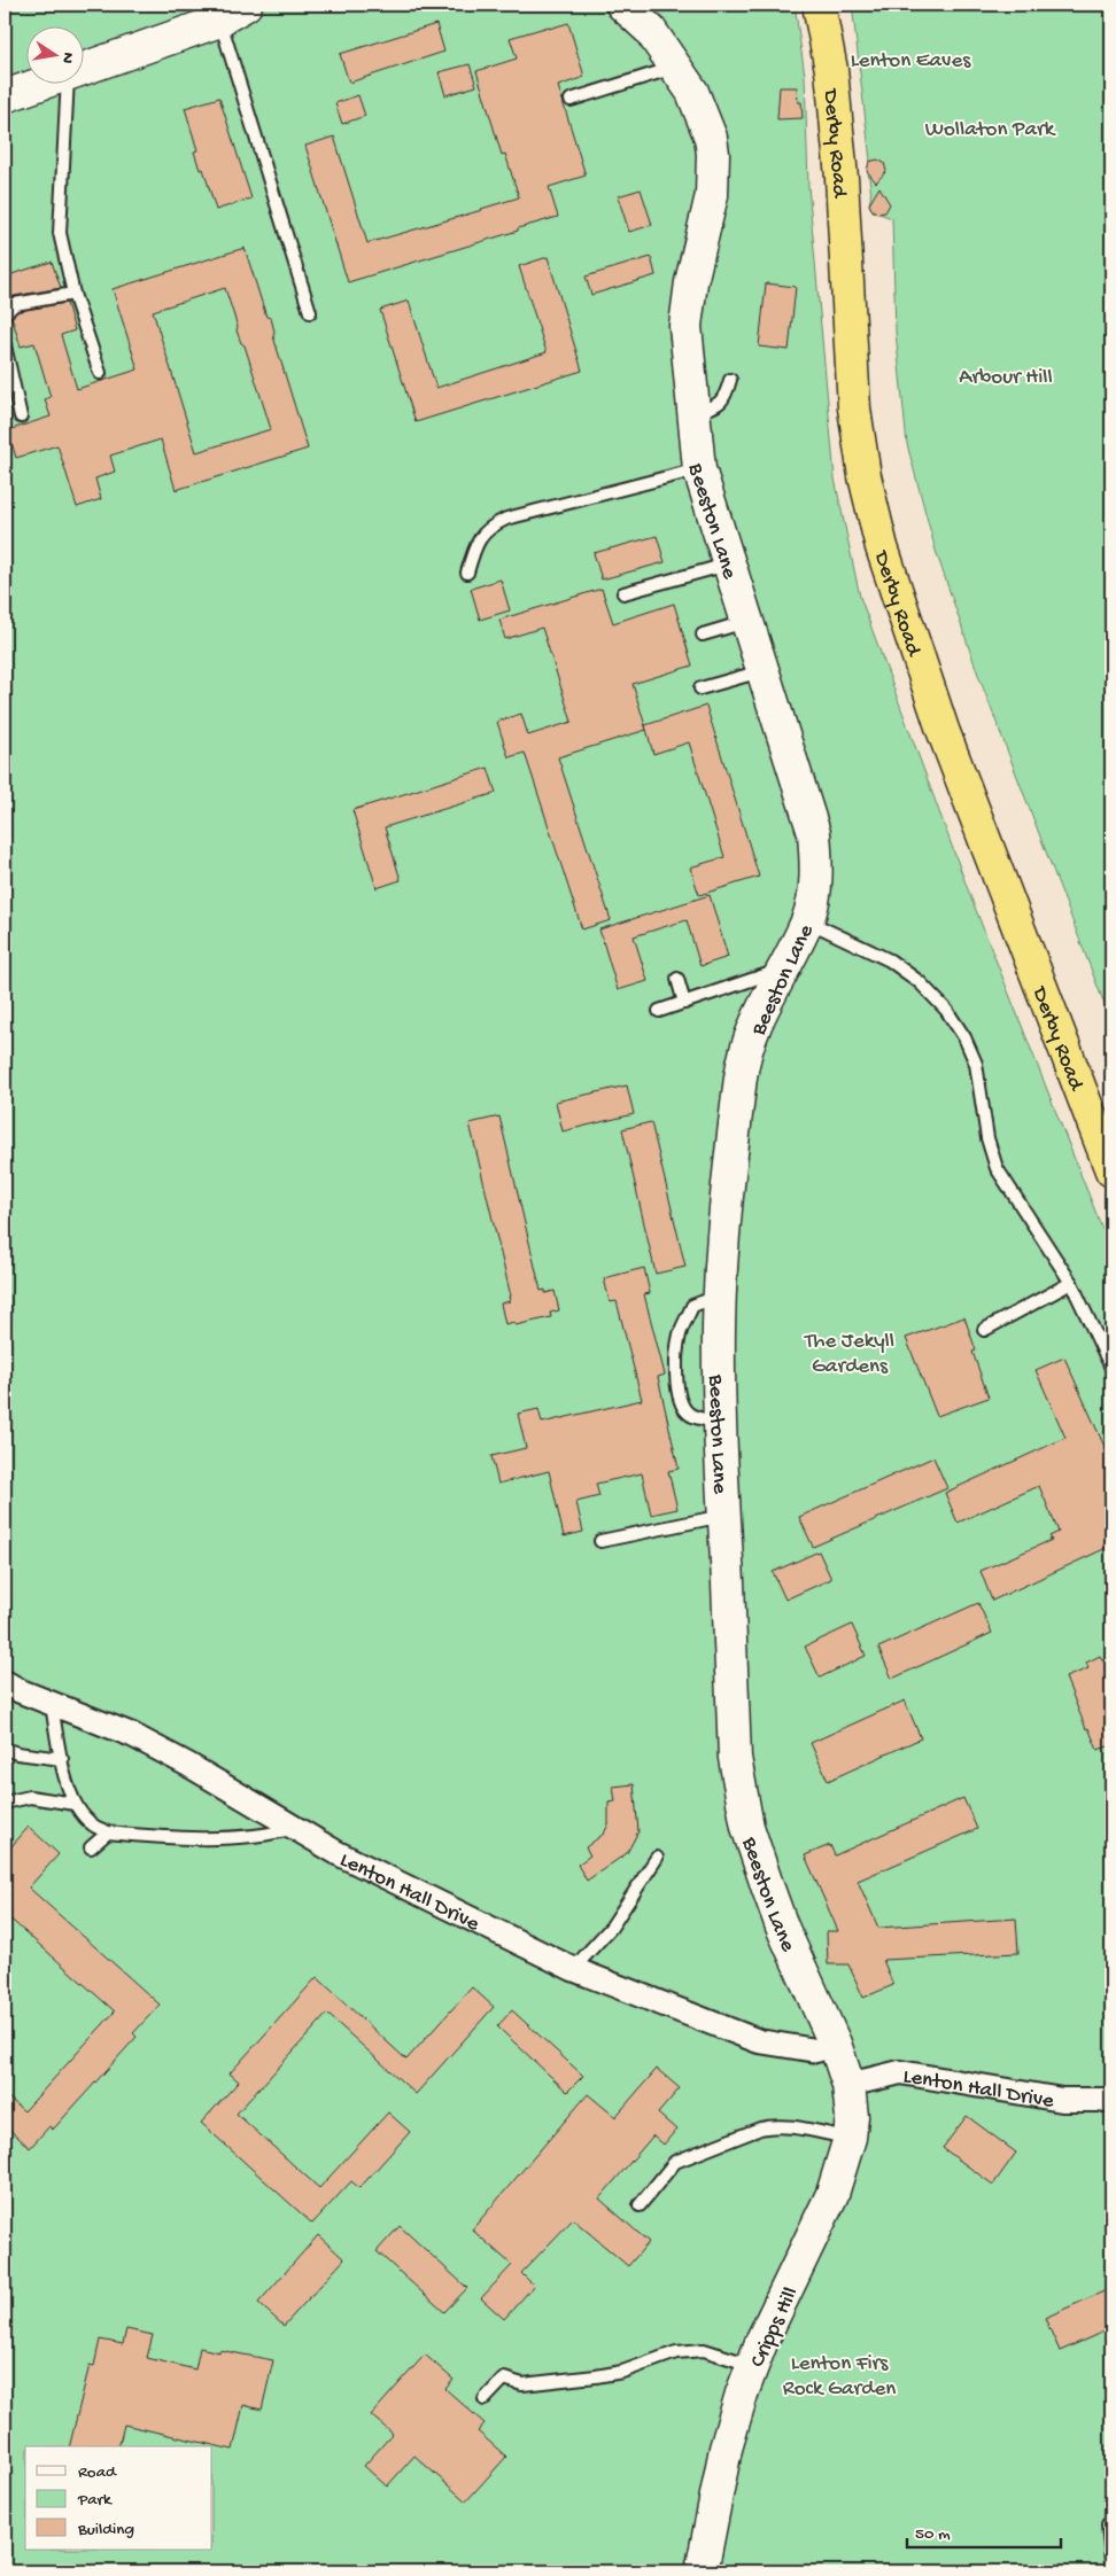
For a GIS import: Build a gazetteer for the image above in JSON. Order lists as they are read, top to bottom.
{
  "streets": {
    "highway": ["Derby Road"],
    "street": ["Beeston Lane", "Lenton Hall Drive", "Cripps Hill"]
  },
  "crossings": [
    ["Beeston Lane", "Lenton Hall Drive"],
    ["Beeston Lane", "Cripps Hill"],
    ["Lenton Hall Drive", "Cripps Hill"]
  ],
  "parks": [
    "Lenton Eaves",
    "Wollaton Park",
    "Arbour Hill",
    "The Jekyll Gardens",
    "Lenton Firs Rock Garden"
  ],
  "legend": ["Road", "Park", "Building"],
  "scale_bar": "50 m",
  "north": "right"
}
